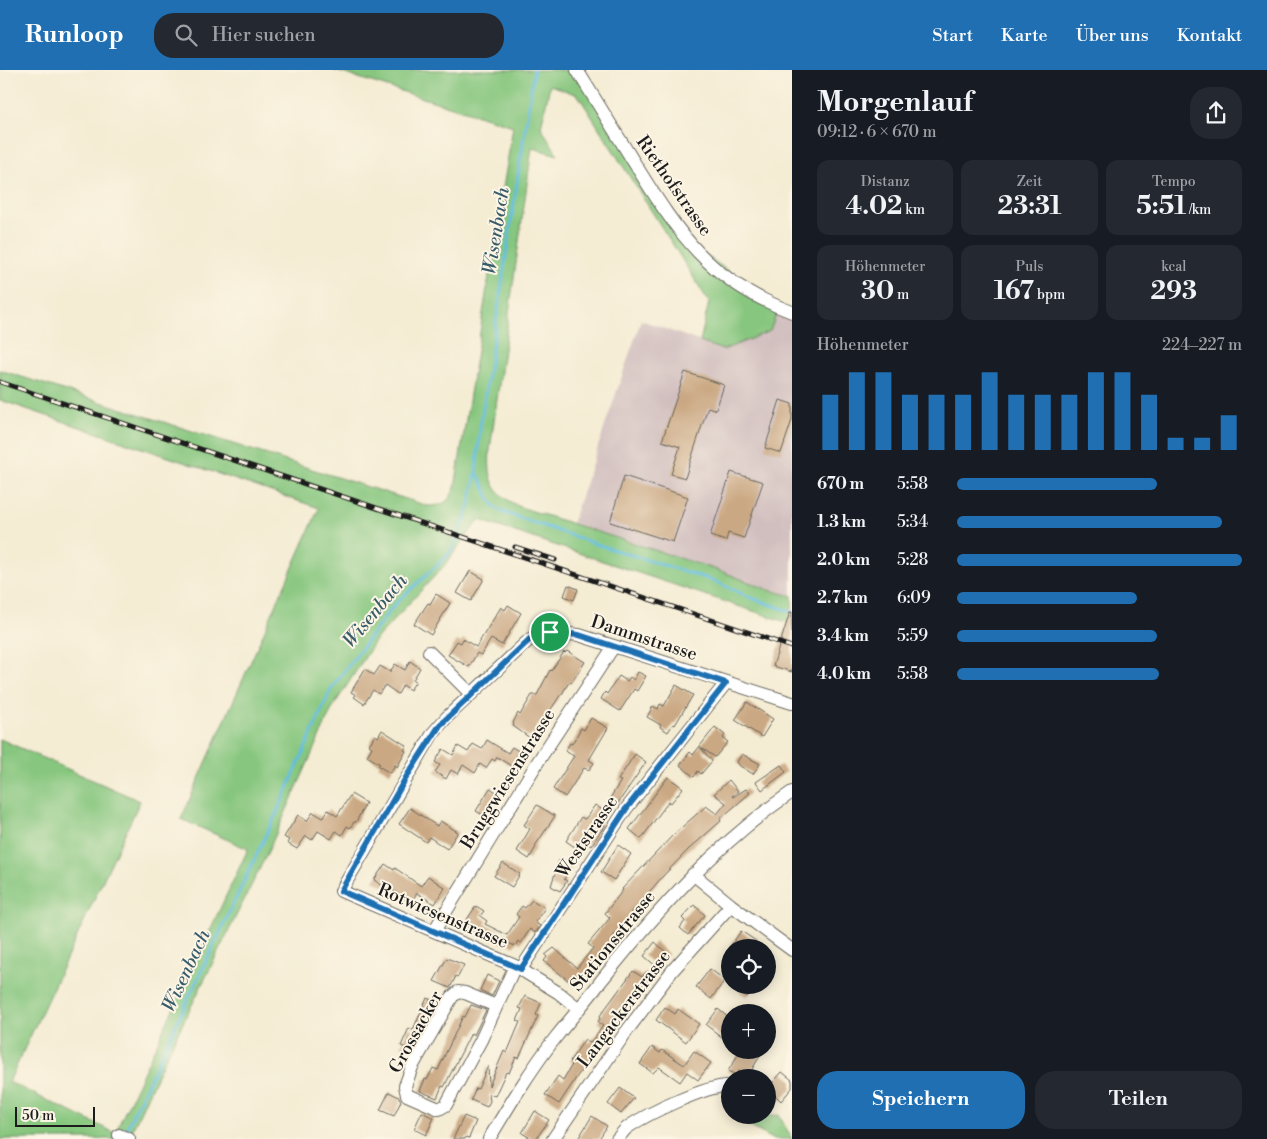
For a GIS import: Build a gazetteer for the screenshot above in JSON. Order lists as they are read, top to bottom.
{
  "streets": {
    "street": [
      "Riethofstrasse",
      "Dammstrasse",
      "Bruggwiesenstrasse",
      "Weststrasse",
      "Rotwiesenstrasse",
      "Stationsstrasse",
      "Langackerstrasse",
      "Grossacker"
    ]
  },
  "crossings": [
    ["Dammstrasse", "Bruggwiesenstrasse"],
    ["Dammstrasse", "Weststrasse"],
    ["Dammstrasse", "Rotwiesenstrasse"],
    ["Bruggwiesenstrasse", "Rotwiesenstrasse"],
    ["Weststrasse", "Rotwiesenstrasse"],
    ["Weststrasse", "Grossacker"],
    ["Rotwiesenstrasse", "Stationsstrasse"],
    ["Rotwiesenstrasse", "Grossacker"]
  ],
  "water": ["Wisenbach"],
  "scale_bar": "50 m",
  "page": {
    "header": "Runloop",
    "search": "Hier suchen",
    "nav": [
      "Start",
      "Karte",
      "Über uns",
      "Kontakt"
    ],
    "heading": ["Morgenlauf", "09:12 · 6 × 670 m"],
    "stats": [
      ["Distanz", "4.02 km"],
      ["Zeit", "23:31"],
      ["Tempo", "5:51 /km"],
      ["Höhenmeter", "30 m"],
      ["Puls", "167 bpm"],
      ["kcal", "293"]
    ],
    "chart": ["Höhenmeter", "224–227 m"],
    "list": [
      {
        "name": "670 m",
        "note": "5:58"
      },
      {
        "name": "1.3 km",
        "note": "5:34"
      },
      {
        "name": "2.0 km",
        "note": "5:28"
      },
      {
        "name": "2.7 km",
        "note": "6:09"
      },
      {
        "name": "3.4 km",
        "note": "5:59"
      },
      {
        "name": "4.0 km",
        "note": "5:58"
      }
    ],
    "map_buttons": ["+", "−"],
    "buttons": ["Speichern", "Teilen"],
    "scale": "50 m"
  }
}
